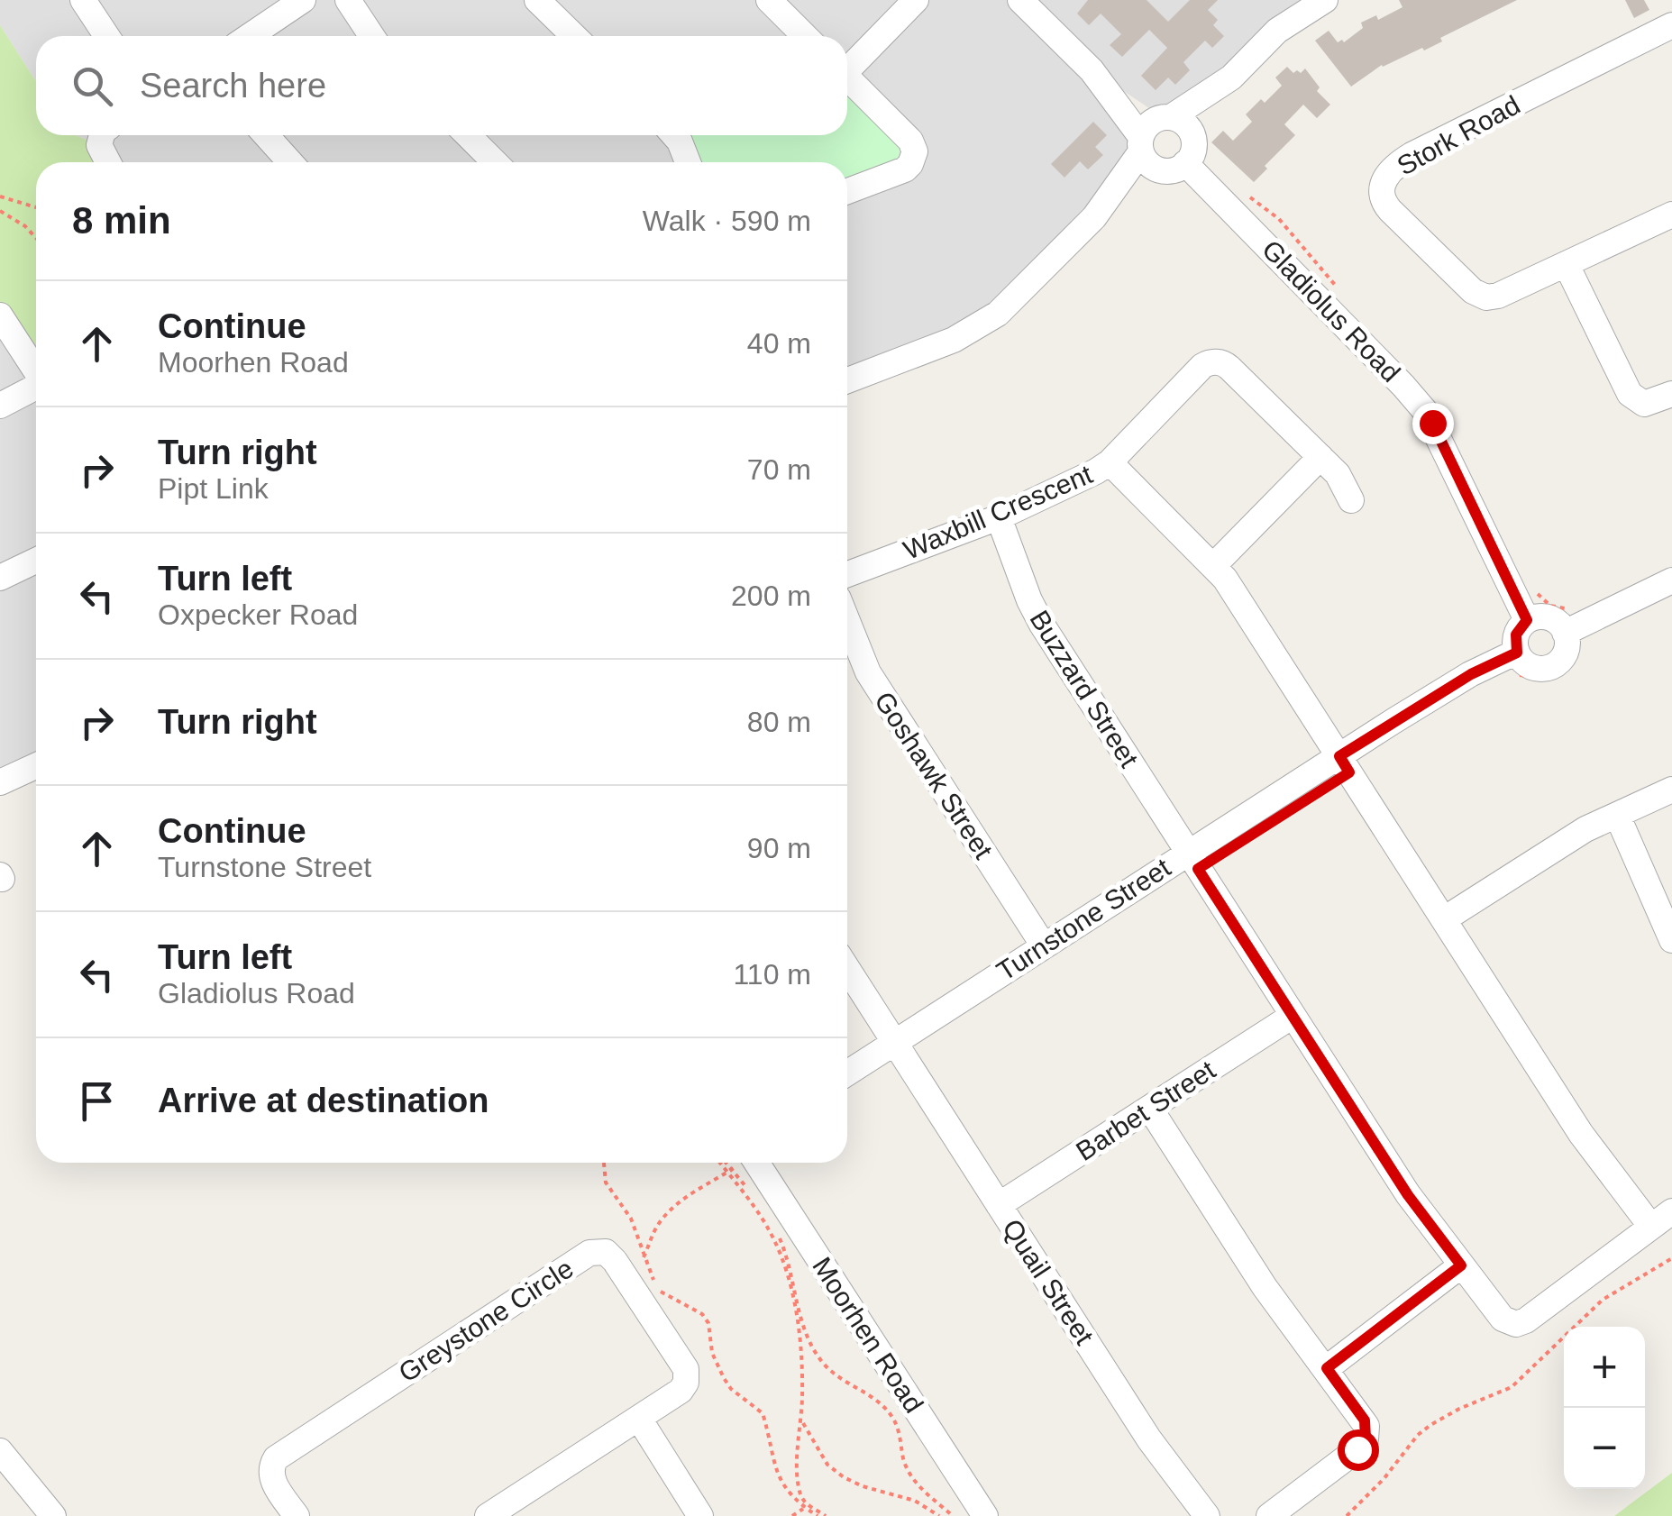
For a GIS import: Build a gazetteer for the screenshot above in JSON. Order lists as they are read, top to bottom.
{
  "streets": {
    "street": [
      "Stork Road",
      "Gladiolus Road",
      "Waxbill Crescent",
      "Buzzard Street",
      "Goshawk Street",
      "Turnstone Street",
      "Barbet Street",
      "Quail Street",
      "Greystone Circle",
      "Moorhen Road"
    ]
  },
  "crossings": [
    ["Waxbill Crescent", "Buzzard Street"],
    ["Waxbill Crescent", "Turnstone Street"],
    ["Buzzard Street", "Turnstone Street"],
    ["Buzzard Street", "Barbet Street"],
    ["Goshawk Street", "Turnstone Street"],
    ["Turnstone Street", "Quail Street"],
    ["Barbet Street", "Quail Street"]
  ],
  "page": {
    "search": "Search here",
    "heading": ["8 min", "Walk · 590 m"],
    "list": [
      ["Continue", "Moorhen Road", "40 m"],
      ["Turn right", "Pipt Link", "70 m"],
      ["Turn left", "Oxpecker Road", "200 m"],
      ["Turn right", "80 m"],
      ["Continue", "Turnstone Street", "90 m"],
      ["Turn left", "Gladiolus Road", "110 m"],
      "Arrive at destination"
    ],
    "map_buttons": ["+", "−"]
  }
}
